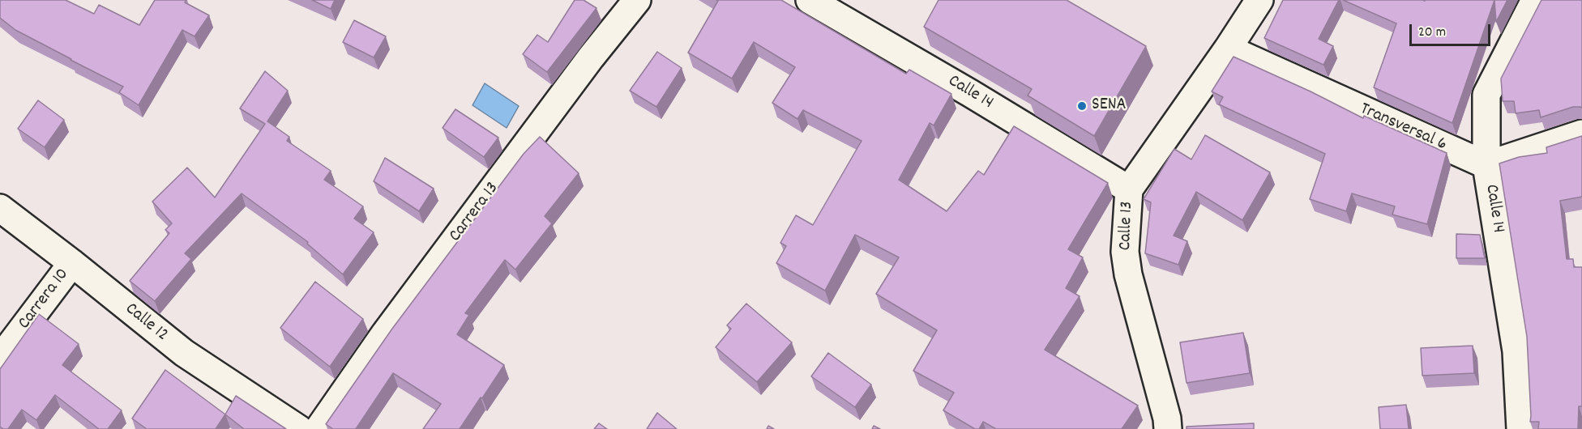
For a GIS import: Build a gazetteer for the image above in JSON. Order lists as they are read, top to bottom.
{
  "streets": {
    "street": [
      "Calle 14",
      "Transversal 6",
      "Carrera 13",
      "Calle 13",
      "Carrera 10",
      "Calle 12"
    ]
  },
  "crossings": [
    ["Calle 14", "Transversal 6"],
    ["Calle 14", "Calle 13"],
    ["Transversal 6", "Calle 13"],
    ["Carrera 10", "Calle 12"]
  ],
  "places": ["SENA"],
  "scale_bar": "20 m"
}
